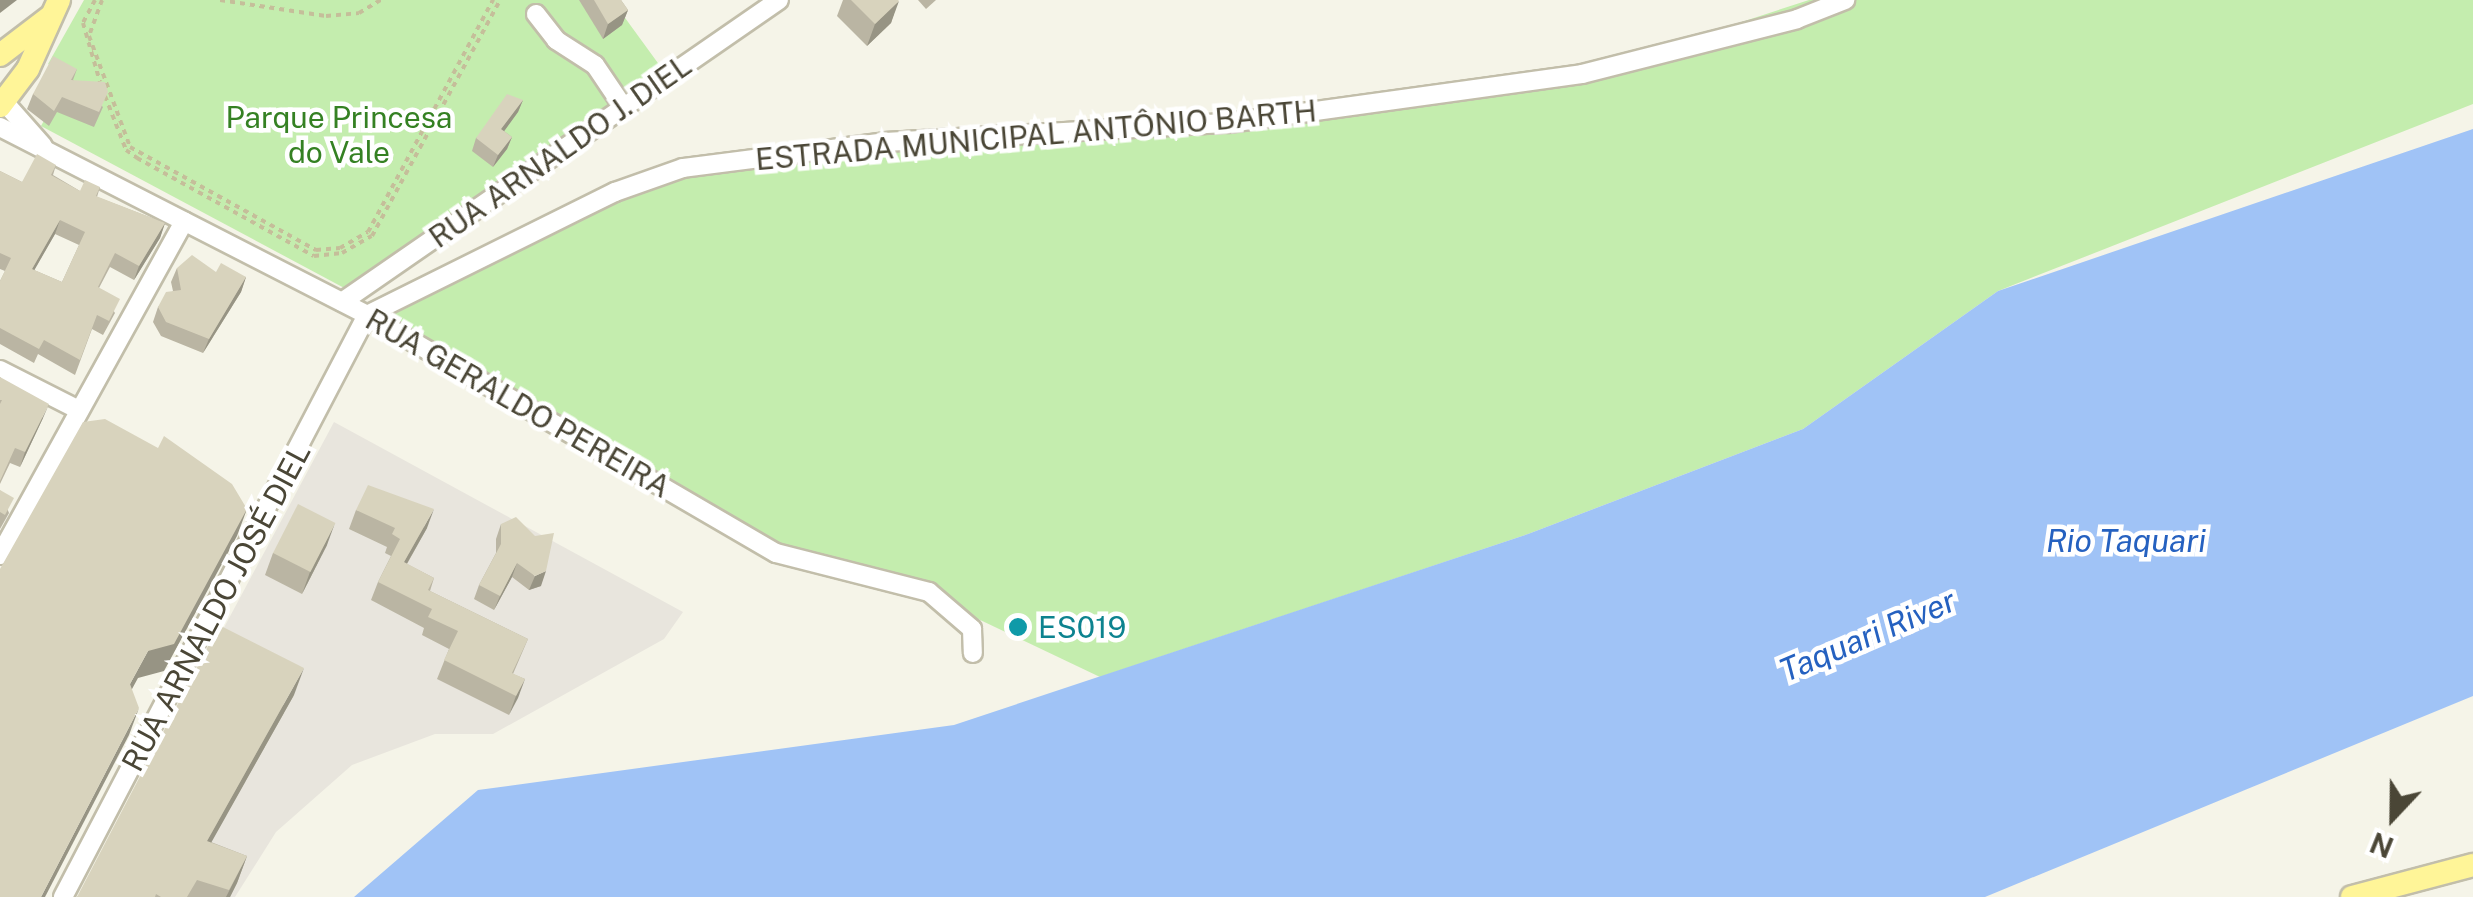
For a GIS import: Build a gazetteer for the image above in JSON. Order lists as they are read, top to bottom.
{
  "streets": {
    "street": [
      "ESTRADA MUNICIPAL ANTÔNIO BARTH",
      "RUA ARNALDO J. DIEL",
      "RUA GERALDO PEREIRA",
      "RUA ARNALDO JOSÉ DIEL"
    ]
  },
  "crossings": [
    ["ESTRADA MUNICIPAL ANTÔNIO BARTH", "RUA GERALDO PEREIRA"],
    ["ESTRADA MUNICIPAL ANTÔNIO BARTH", "RUA ARNALDO JOSÉ DIEL"],
    ["RUA ARNALDO J. DIEL", "RUA GERALDO PEREIRA"],
    ["RUA GERALDO PEREIRA", "RUA ARNALDO JOSÉ DIEL"]
  ],
  "water": ["Rio Taquari", "Taquari River"],
  "parks": ["Parque Princesa do Vale"],
  "places": ["ES019"],
  "north": "bottom"
}
